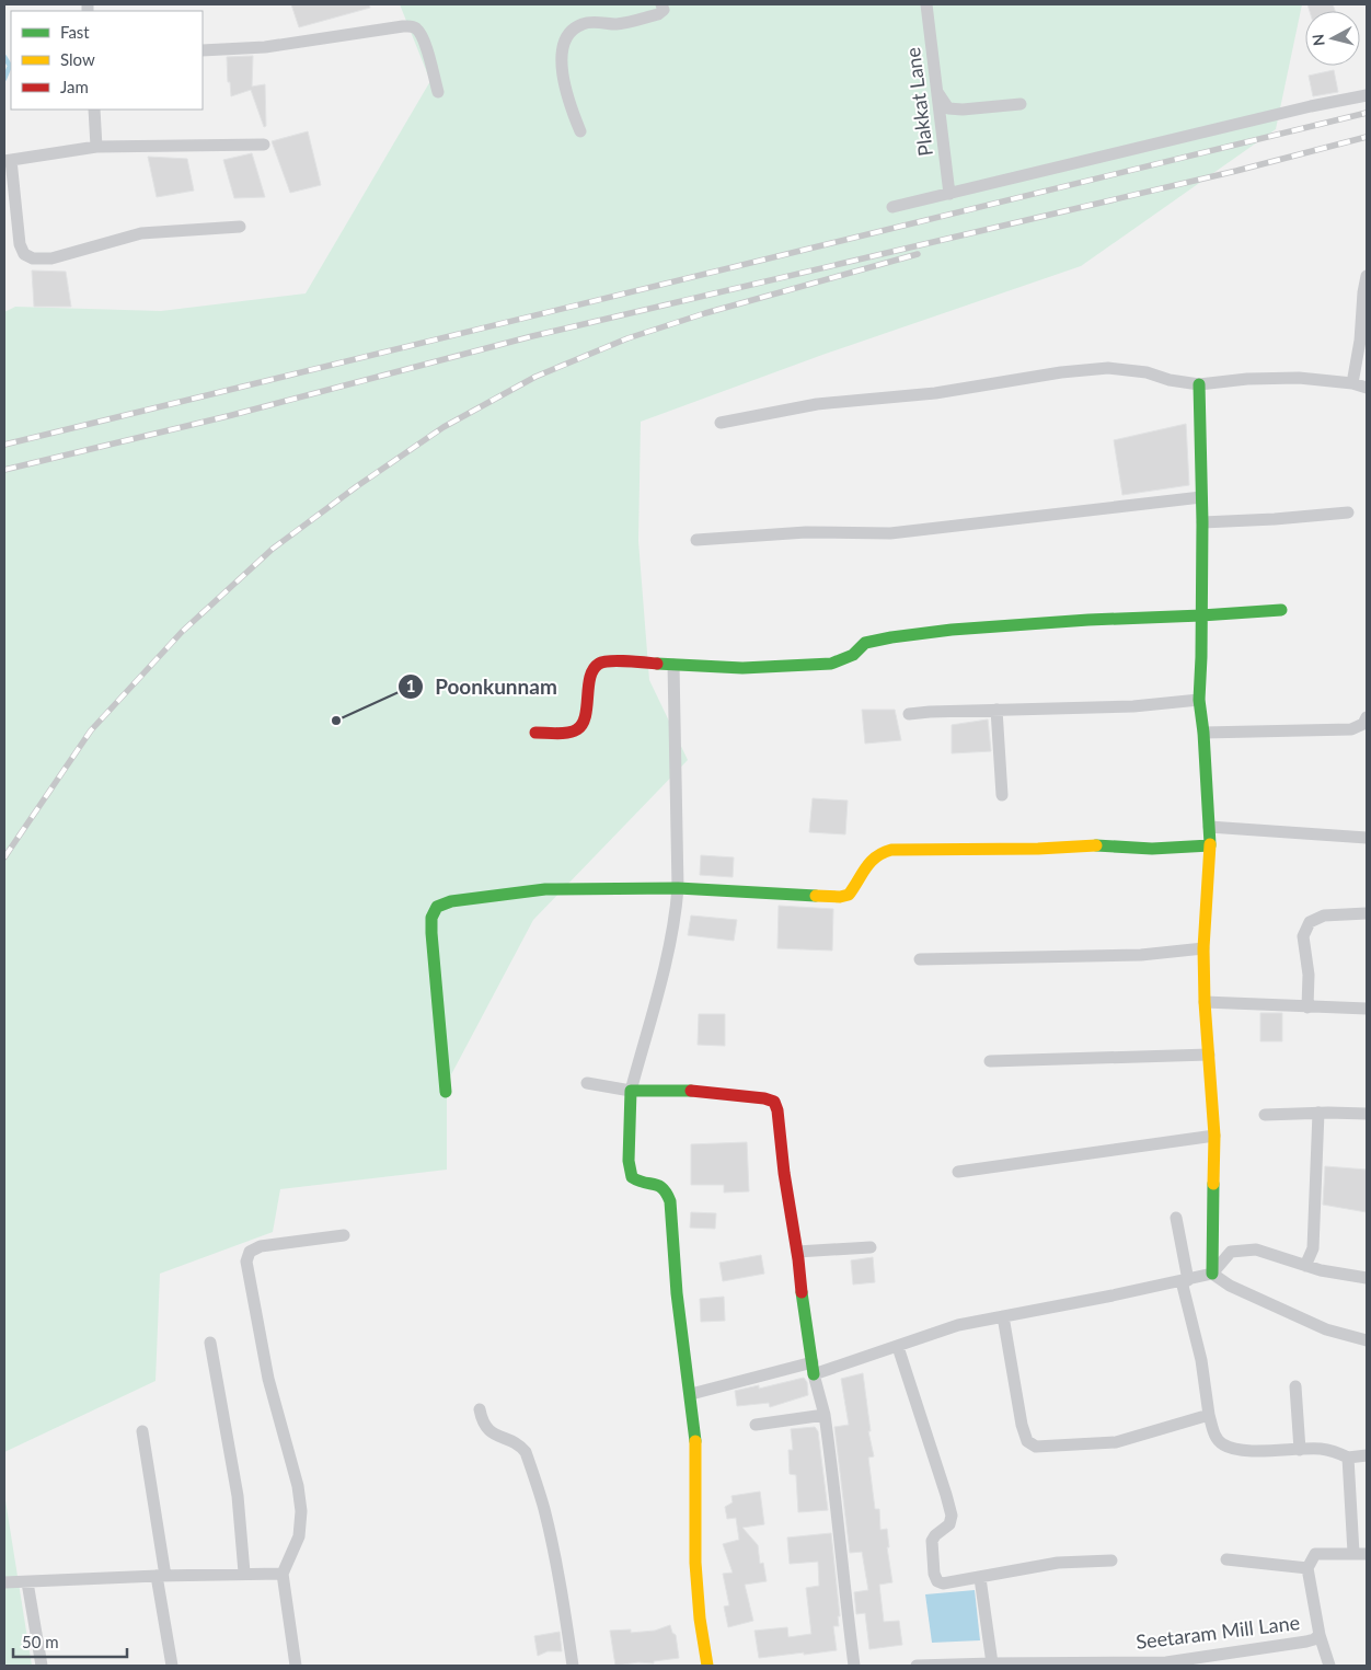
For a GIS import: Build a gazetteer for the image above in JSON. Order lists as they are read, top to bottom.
{
  "streets": {
    "street": ["Plakkat Lane", "Seetaram Mill Lane"]
  },
  "places": ["Poonkunnam"],
  "legend": ["Fast", "Slow", "Jam"],
  "scale_bar": "50 m",
  "north": "left"
}
